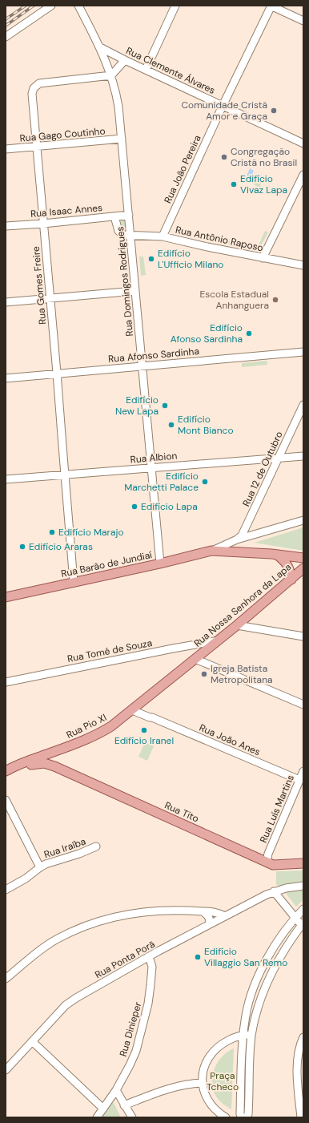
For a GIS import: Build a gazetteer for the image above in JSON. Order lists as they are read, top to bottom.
{
  "streets": {
    "main road": [
      "Rua Barão de Jundiaí",
      "Rua Nossa Senhora da Lapa",
      "Rua Pio XI",
      "Rua Tito"
    ],
    "street": [
      "Rua Clemente Álvares",
      "Rua Gago Coutinho",
      "Rua João Pereira",
      "Rua Isaac Annes",
      "Rua Antônio Raposo",
      "Rua Domingos Rodrigues",
      "Rua Gomes Freire",
      "Rua Afonso Sardinha",
      "Rua Albion",
      "Rua 12 de Outubro",
      "Rua Tomé de Souza",
      "Rua João Anes",
      "Rua Luís Martins",
      "Rua Iraíba",
      "Rua Ponta Porã",
      "Rua Dinieper"
    ]
  },
  "crossings": [
    ["Rua Clemente Álvares", "Rua João Pereira"],
    ["Rua Clemente Álvares", "Rua Domingos Rodrigues"],
    ["Rua Gago Coutinho", "Rua Domingos Rodrigues"],
    ["Rua Gago Coutinho", "Rua Gomes Freire"],
    ["Rua João Pereira", "Rua Antônio Raposo"],
    ["Rua Isaac Annes", "Rua Antônio Raposo"],
    ["Rua Isaac Annes", "Rua Domingos Rodrigues"],
    ["Rua Isaac Annes", "Rua Gomes Freire"],
    ["Rua Antônio Raposo", "Rua Domingos Rodrigues"],
    ["Rua Domingos Rodrigues", "Rua Gomes Freire"],
    ["Rua Domingos Rodrigues", "Rua Afonso Sardinha"],
    ["Rua Domingos Rodrigues", "Rua Albion"],
    ["Rua Domingos Rodrigues", "Rua Barão de Jundiaí"],
    ["Rua Gomes Freire", "Rua Afonso Sardinha"],
    ["Rua Gomes Freire", "Rua Albion"],
    ["Rua Gomes Freire", "Rua Barão de Jundiaí"],
    ["Rua Albion", "Rua 12 de Outubro"],
    ["Rua Nossa Senhora da Lapa", "Rua Tomé de Souza"],
    ["Rua Nossa Senhora da Lapa", "Rua Pio XI"],
    ["Rua Pio XI", "Rua João Anes"],
    ["Rua João Anes", "Rua Luís Martins"],
    ["Rua Luís Martins", "Rua Tito"],
    ["Rua Ponta Porã", "Rua Dinieper"]
  ],
  "parks": ["Praça Tcheco"],
  "places": [
    "Comunidade Cristã Amor e Graça",
    "Congregação Cristã no Brasil",
    "Edifício Vivaz Lapa",
    "Edifício L'Ufficio Milano",
    "Escola Estadual Anhanguera",
    "Edifício Afonso Sardinha",
    "Edifício New Lapa",
    "Edifício Mont Bianco",
    "Edifício Marchetti Palace",
    "Edifício Lapa",
    "Edifício Marajo",
    "Edifício Araras",
    "Igreja Batista Metropolitana",
    "Edifício Iranel",
    "Edifício Villaggio San Remo"
  ]
}
